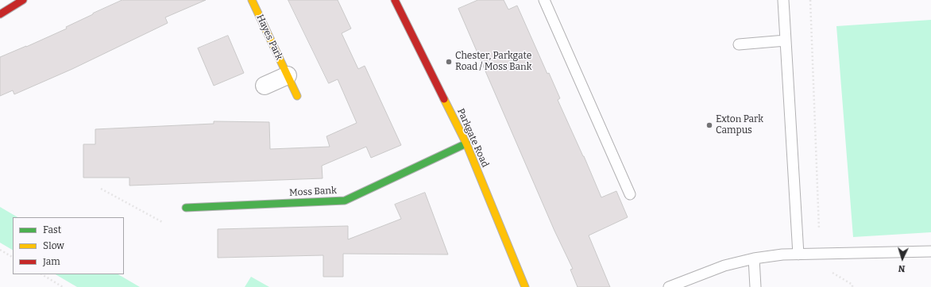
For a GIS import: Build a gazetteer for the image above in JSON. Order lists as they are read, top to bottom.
{
  "streets": {
    "street": ["Hayes Park", "Parkgate Road", "Moss Bank"]
  },
  "crossings": [
    ["Parkgate Road", "Moss Bank"]
  ],
  "places": ["Chester, Parkgate Road / Moss Bank", "Exton Park Campus"],
  "legend": ["Fast", "Slow", "Jam"],
  "north": "bottom"
}
